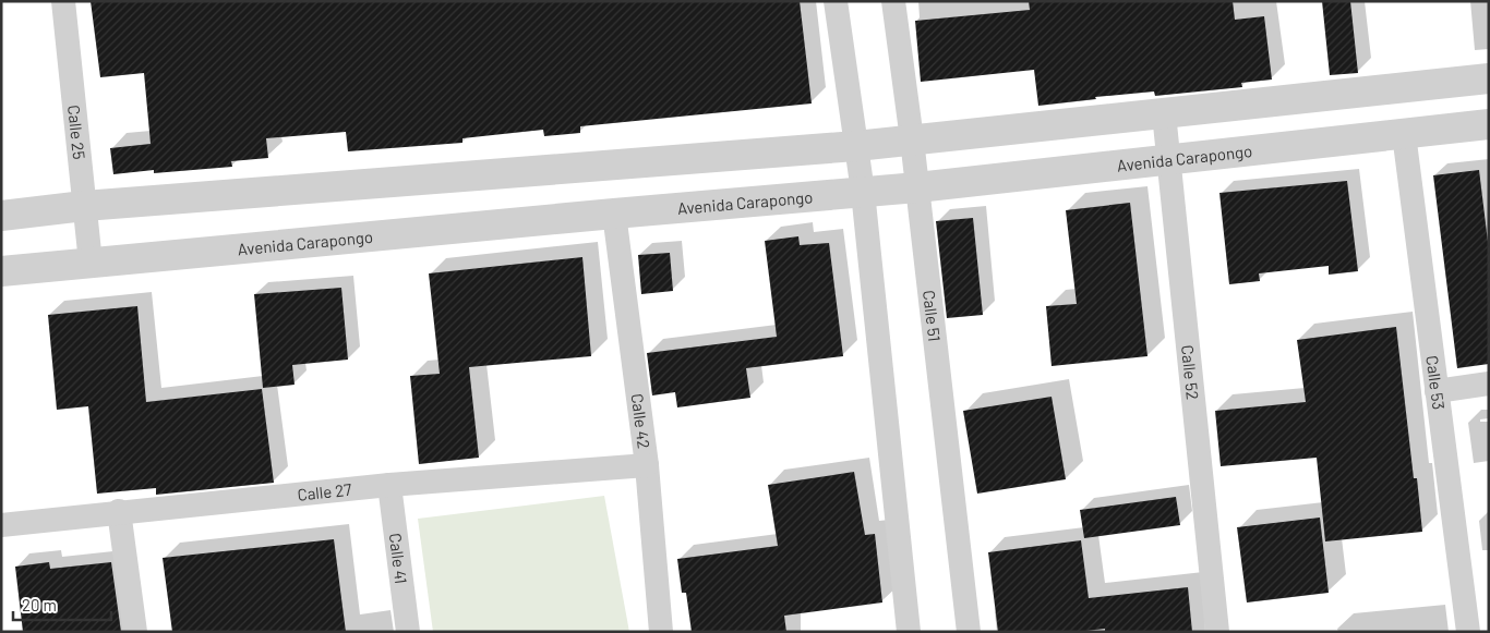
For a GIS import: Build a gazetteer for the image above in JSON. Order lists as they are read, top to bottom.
{
  "streets": {
    "street": [
      "Calle 25",
      "Avenida Carapongo",
      "Calle 51",
      "Calle 52",
      "Calle 53",
      "Calle 42",
      "Calle 27",
      "Calle 41"
    ]
  },
  "crossings": [
    ["Calle 25", "Avenida Carapongo"],
    ["Avenida Carapongo", "Calle 51"],
    ["Avenida Carapongo", "Calle 52"],
    ["Avenida Carapongo", "Calle 53"],
    ["Avenida Carapongo", "Calle 42"],
    ["Calle 42", "Calle 27"],
    ["Calle 27", "Calle 41"]
  ],
  "scale_bar": "20 m"
}
